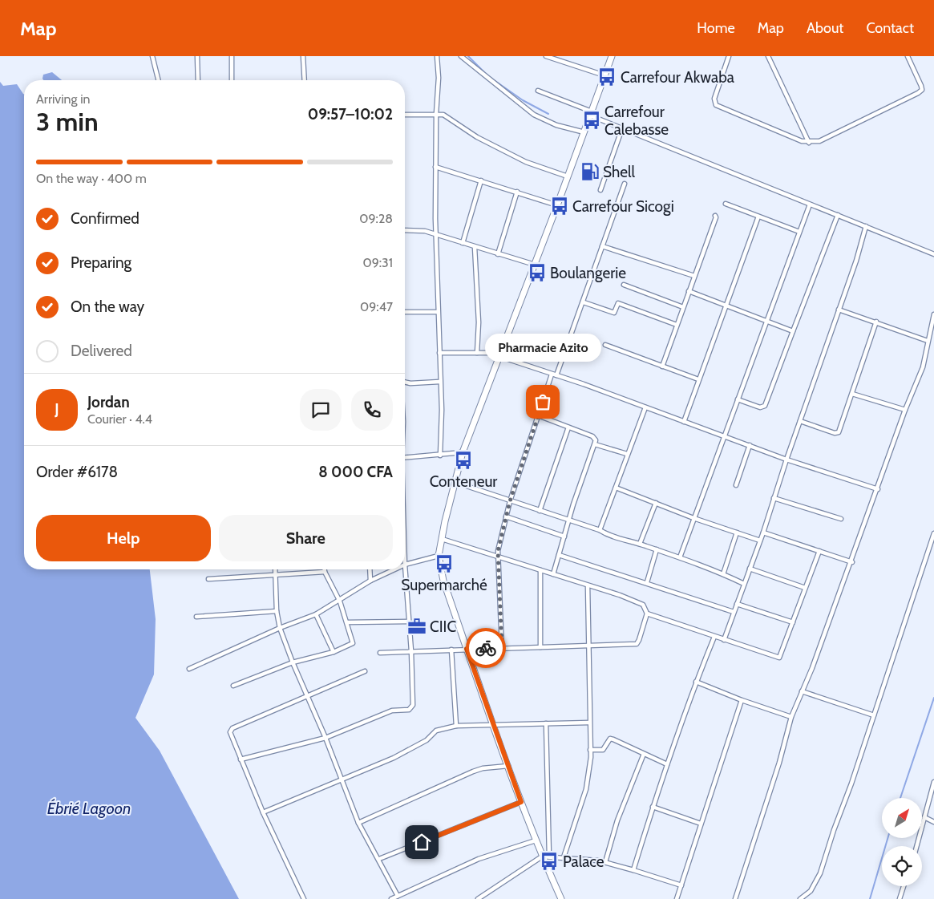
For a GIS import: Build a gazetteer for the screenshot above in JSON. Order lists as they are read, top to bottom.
{
  "water": ["Ébrié Lagoon"],
  "places": {
    "bus stop": [
      "Carrefour Akwaba",
      "Carrefour Calebasse",
      "Carrefour Sicogi",
      "Boulangerie",
      "Conteneur",
      "Supermarché",
      "Palace"
    ],
    "fuel station": ["Shell"],
    "other": ["Pharmacie Azito"],
    "office": ["CIIC"]
  },
  "north": "top right",
  "page": {
    "header": "Map",
    "nav": [
      "Home",
      "Map",
      "About",
      "Contact"
    ],
    "heading": ["3 min", "Arriving in", "09:57–10:02"],
    "panel": [
      "Jordan",
      "Courier · 4.4",
      "Order #6178",
      "8 000 CFA"
    ],
    "bar": "On the way · 400 m",
    "list": [
      ["Confirmed", "09:28"],
      ["Preparing", "09:31"],
      ["On the way", "09:47"],
      "Delivered"
    ],
    "bubble": "Pharmacie Azito",
    "round": "J",
    "buttons": ["Help", "Share"]
  }
}
